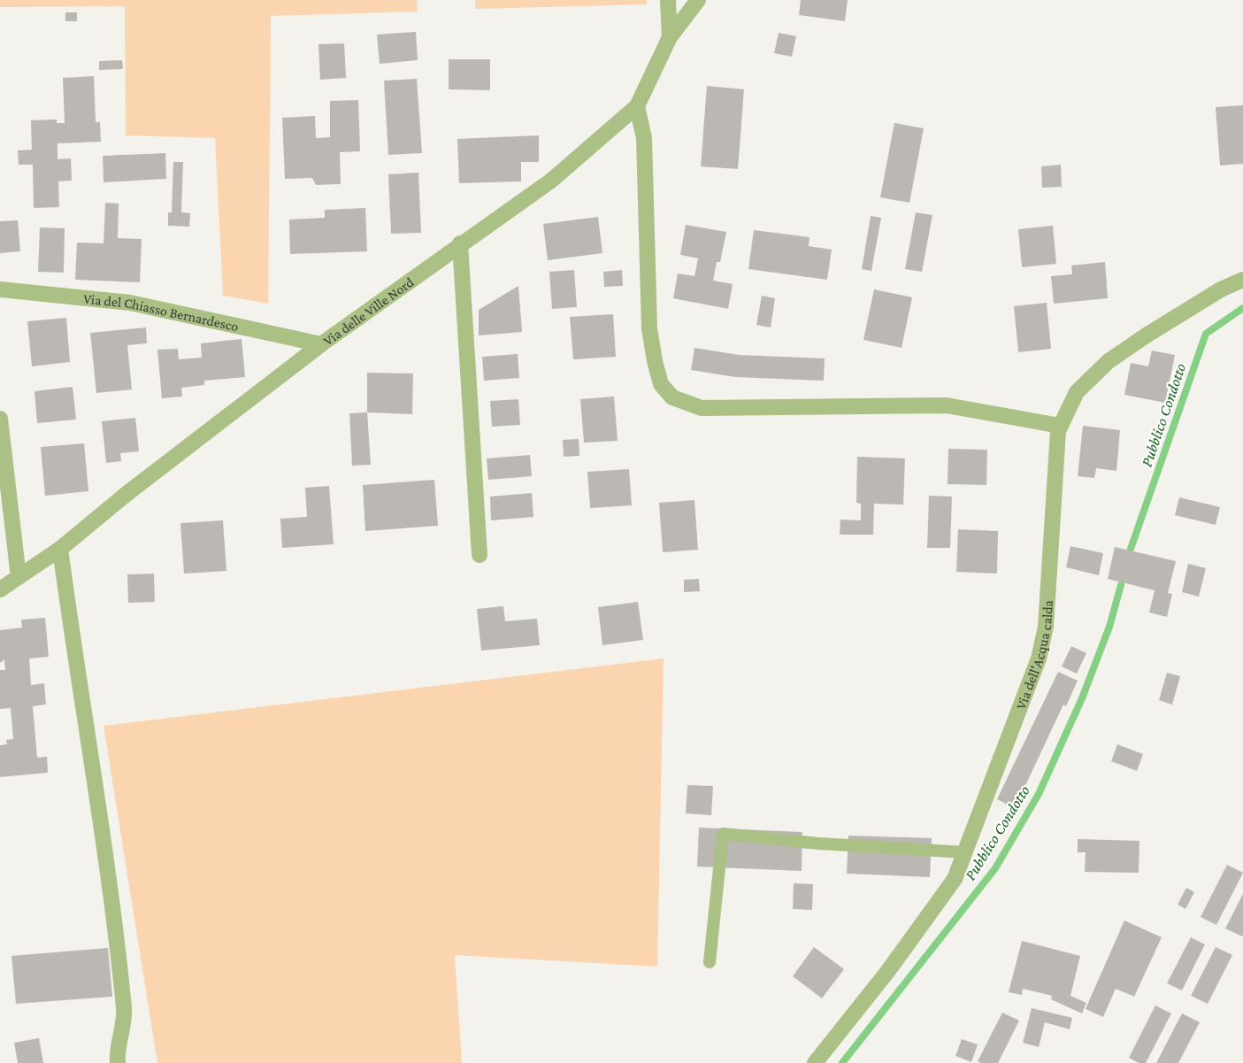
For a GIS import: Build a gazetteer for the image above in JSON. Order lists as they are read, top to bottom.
{
  "streets": {
    "street": ["Via delle Ville Nord", "Via del Chiasso Bernardesco", "Via dell'Acqua calda"]
  },
  "crossings": [
    ["Via delle Ville Nord", "Via del Chiasso Bernardesco"]
  ],
  "water": ["Pubblico Condotto"]
}
